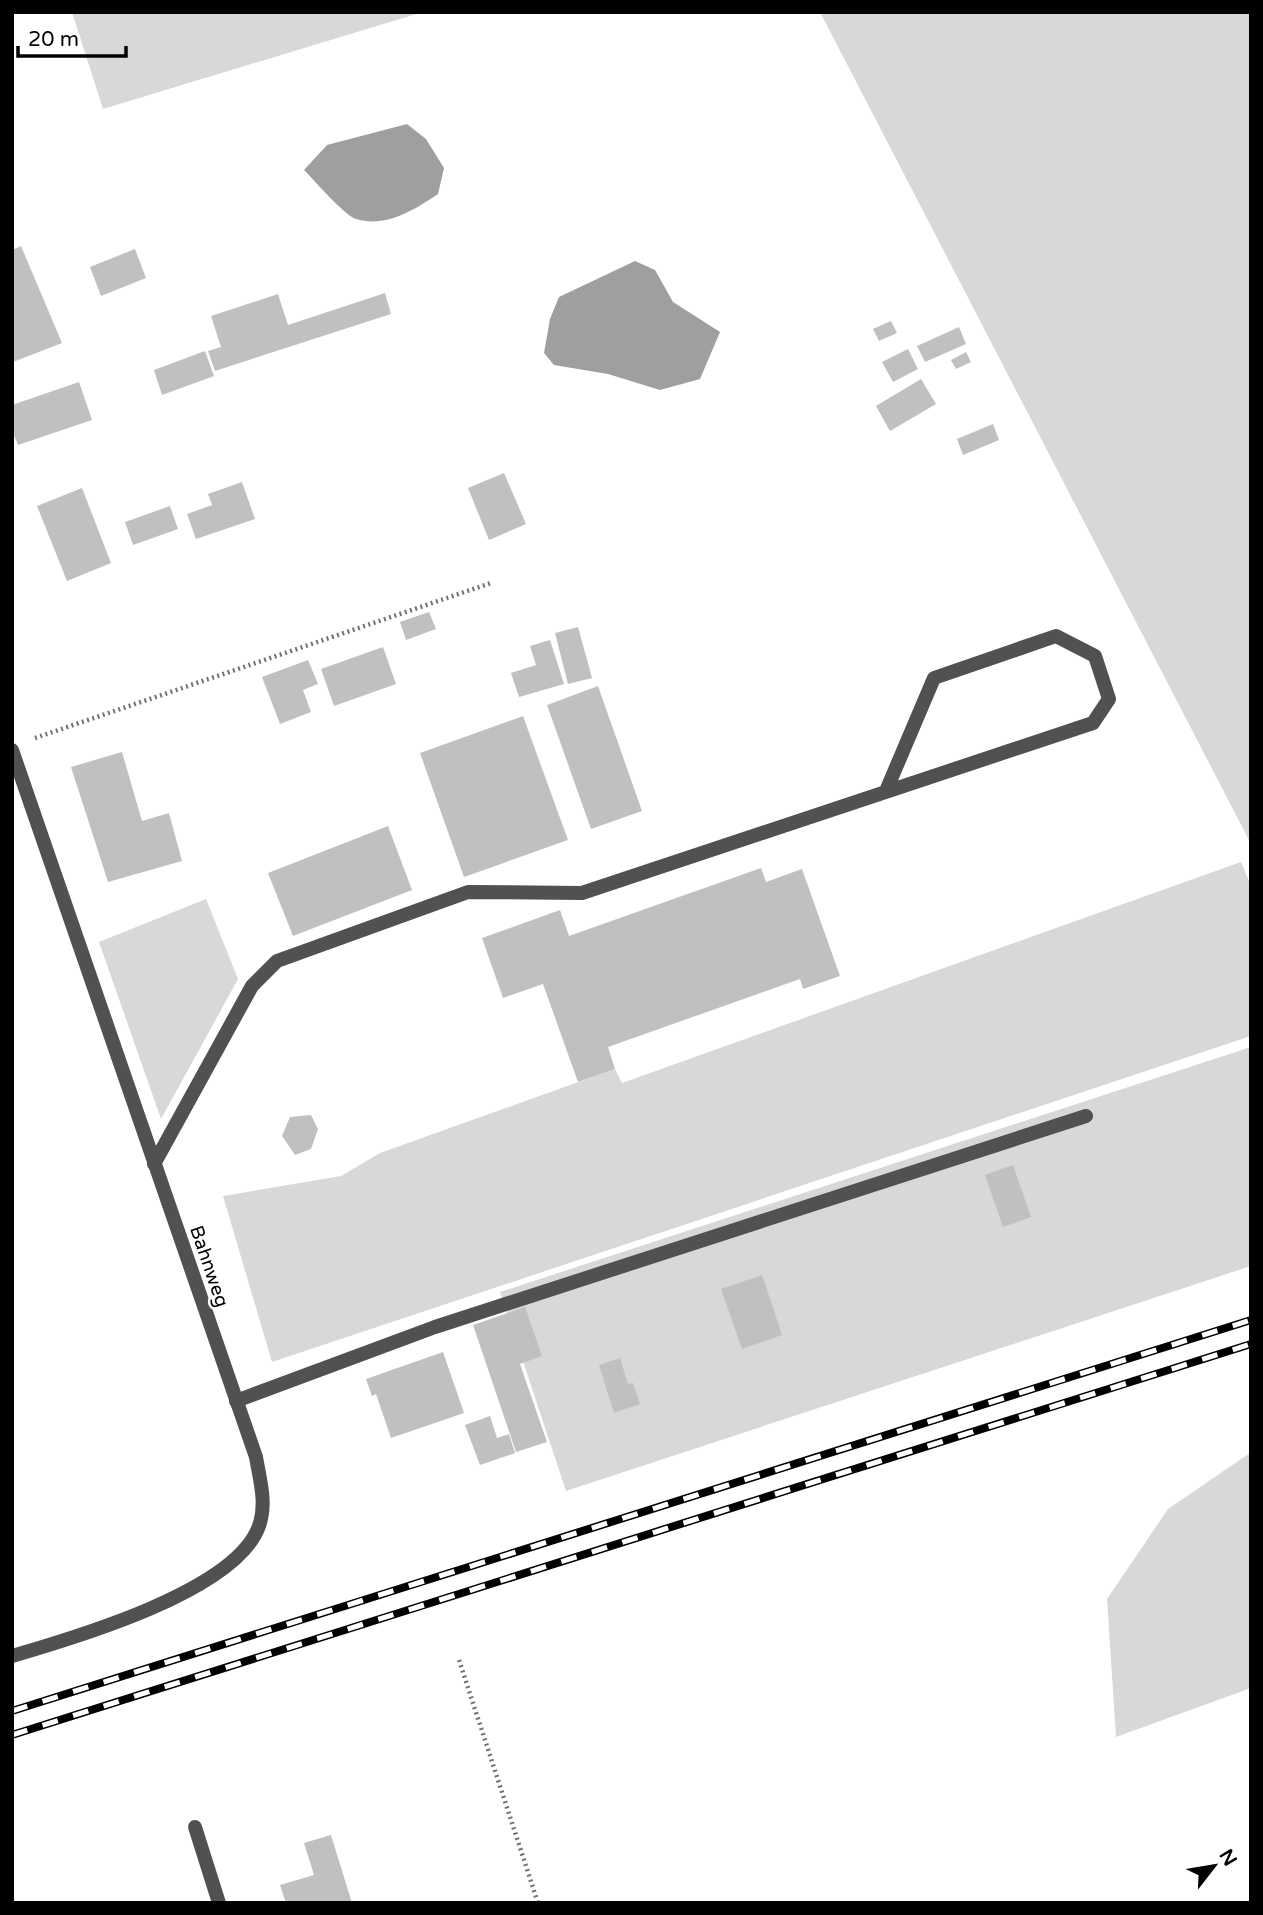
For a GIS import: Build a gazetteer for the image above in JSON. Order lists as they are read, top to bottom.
{
  "streets": {
    "street": ["Bahnweg"]
  },
  "scale_bar": "20 m",
  "north": "top right"
}
